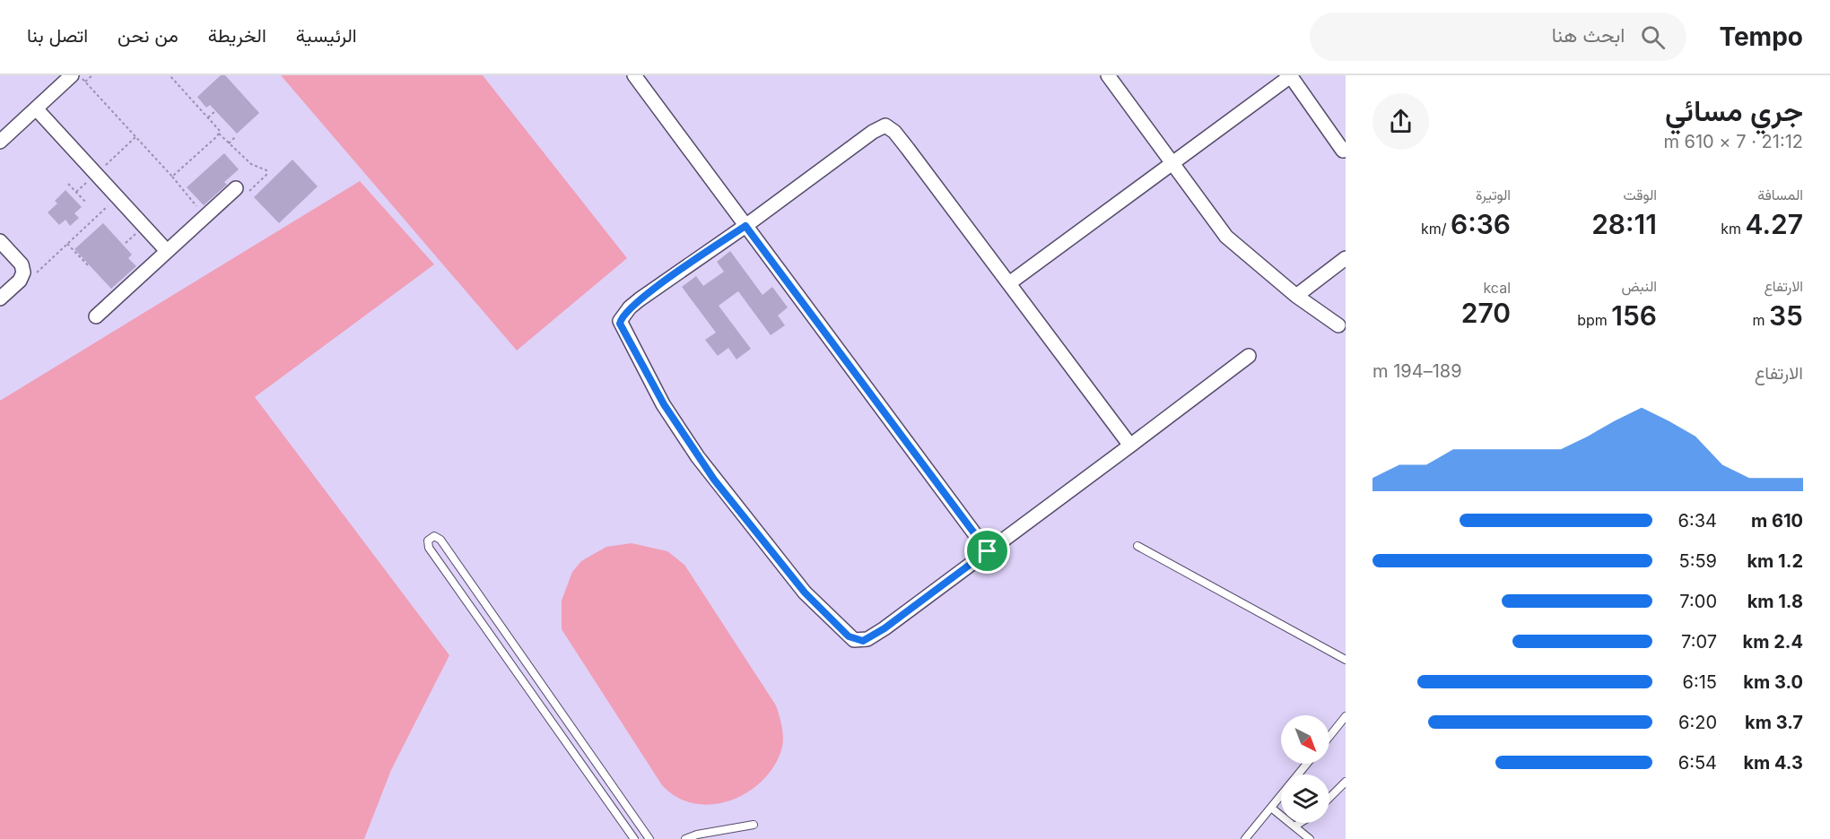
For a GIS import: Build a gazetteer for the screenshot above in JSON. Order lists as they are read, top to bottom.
{
  "north": "bottom right",
  "page": {
    "header": "Tempo",
    "search": "ابحث هنا",
    "nav": [
      "الرئيسية",
      "الخريطة",
      "من نحن",
      "اتصل بنا"
    ],
    "heading": ["جري مسائي", "21:12 · 7 × 610 m"],
    "stats": [
      ["المسافة", "4.27 km"],
      ["الوقت", "28:11"],
      ["الوتيرة", "6:36 /km"],
      ["الارتفاع", "35 m"],
      ["النبض", "156 bpm"],
      ["kcal", "270"]
    ],
    "chart": ["الارتفاع", "189–194 m"],
    "list": [
      {
        "name": "610 m",
        "note": "6:34"
      },
      {
        "name": "1.2 km",
        "note": "5:59"
      },
      {
        "name": "1.8 km",
        "note": "7:00"
      },
      {
        "name": "2.4 km",
        "note": "7:07"
      },
      {
        "name": "3.0 km",
        "note": "6:15"
      },
      {
        "name": "3.7 km",
        "note": "6:20"
      },
      {
        "name": "4.3 km",
        "note": "6:54"
      }
    ]
  }
}
